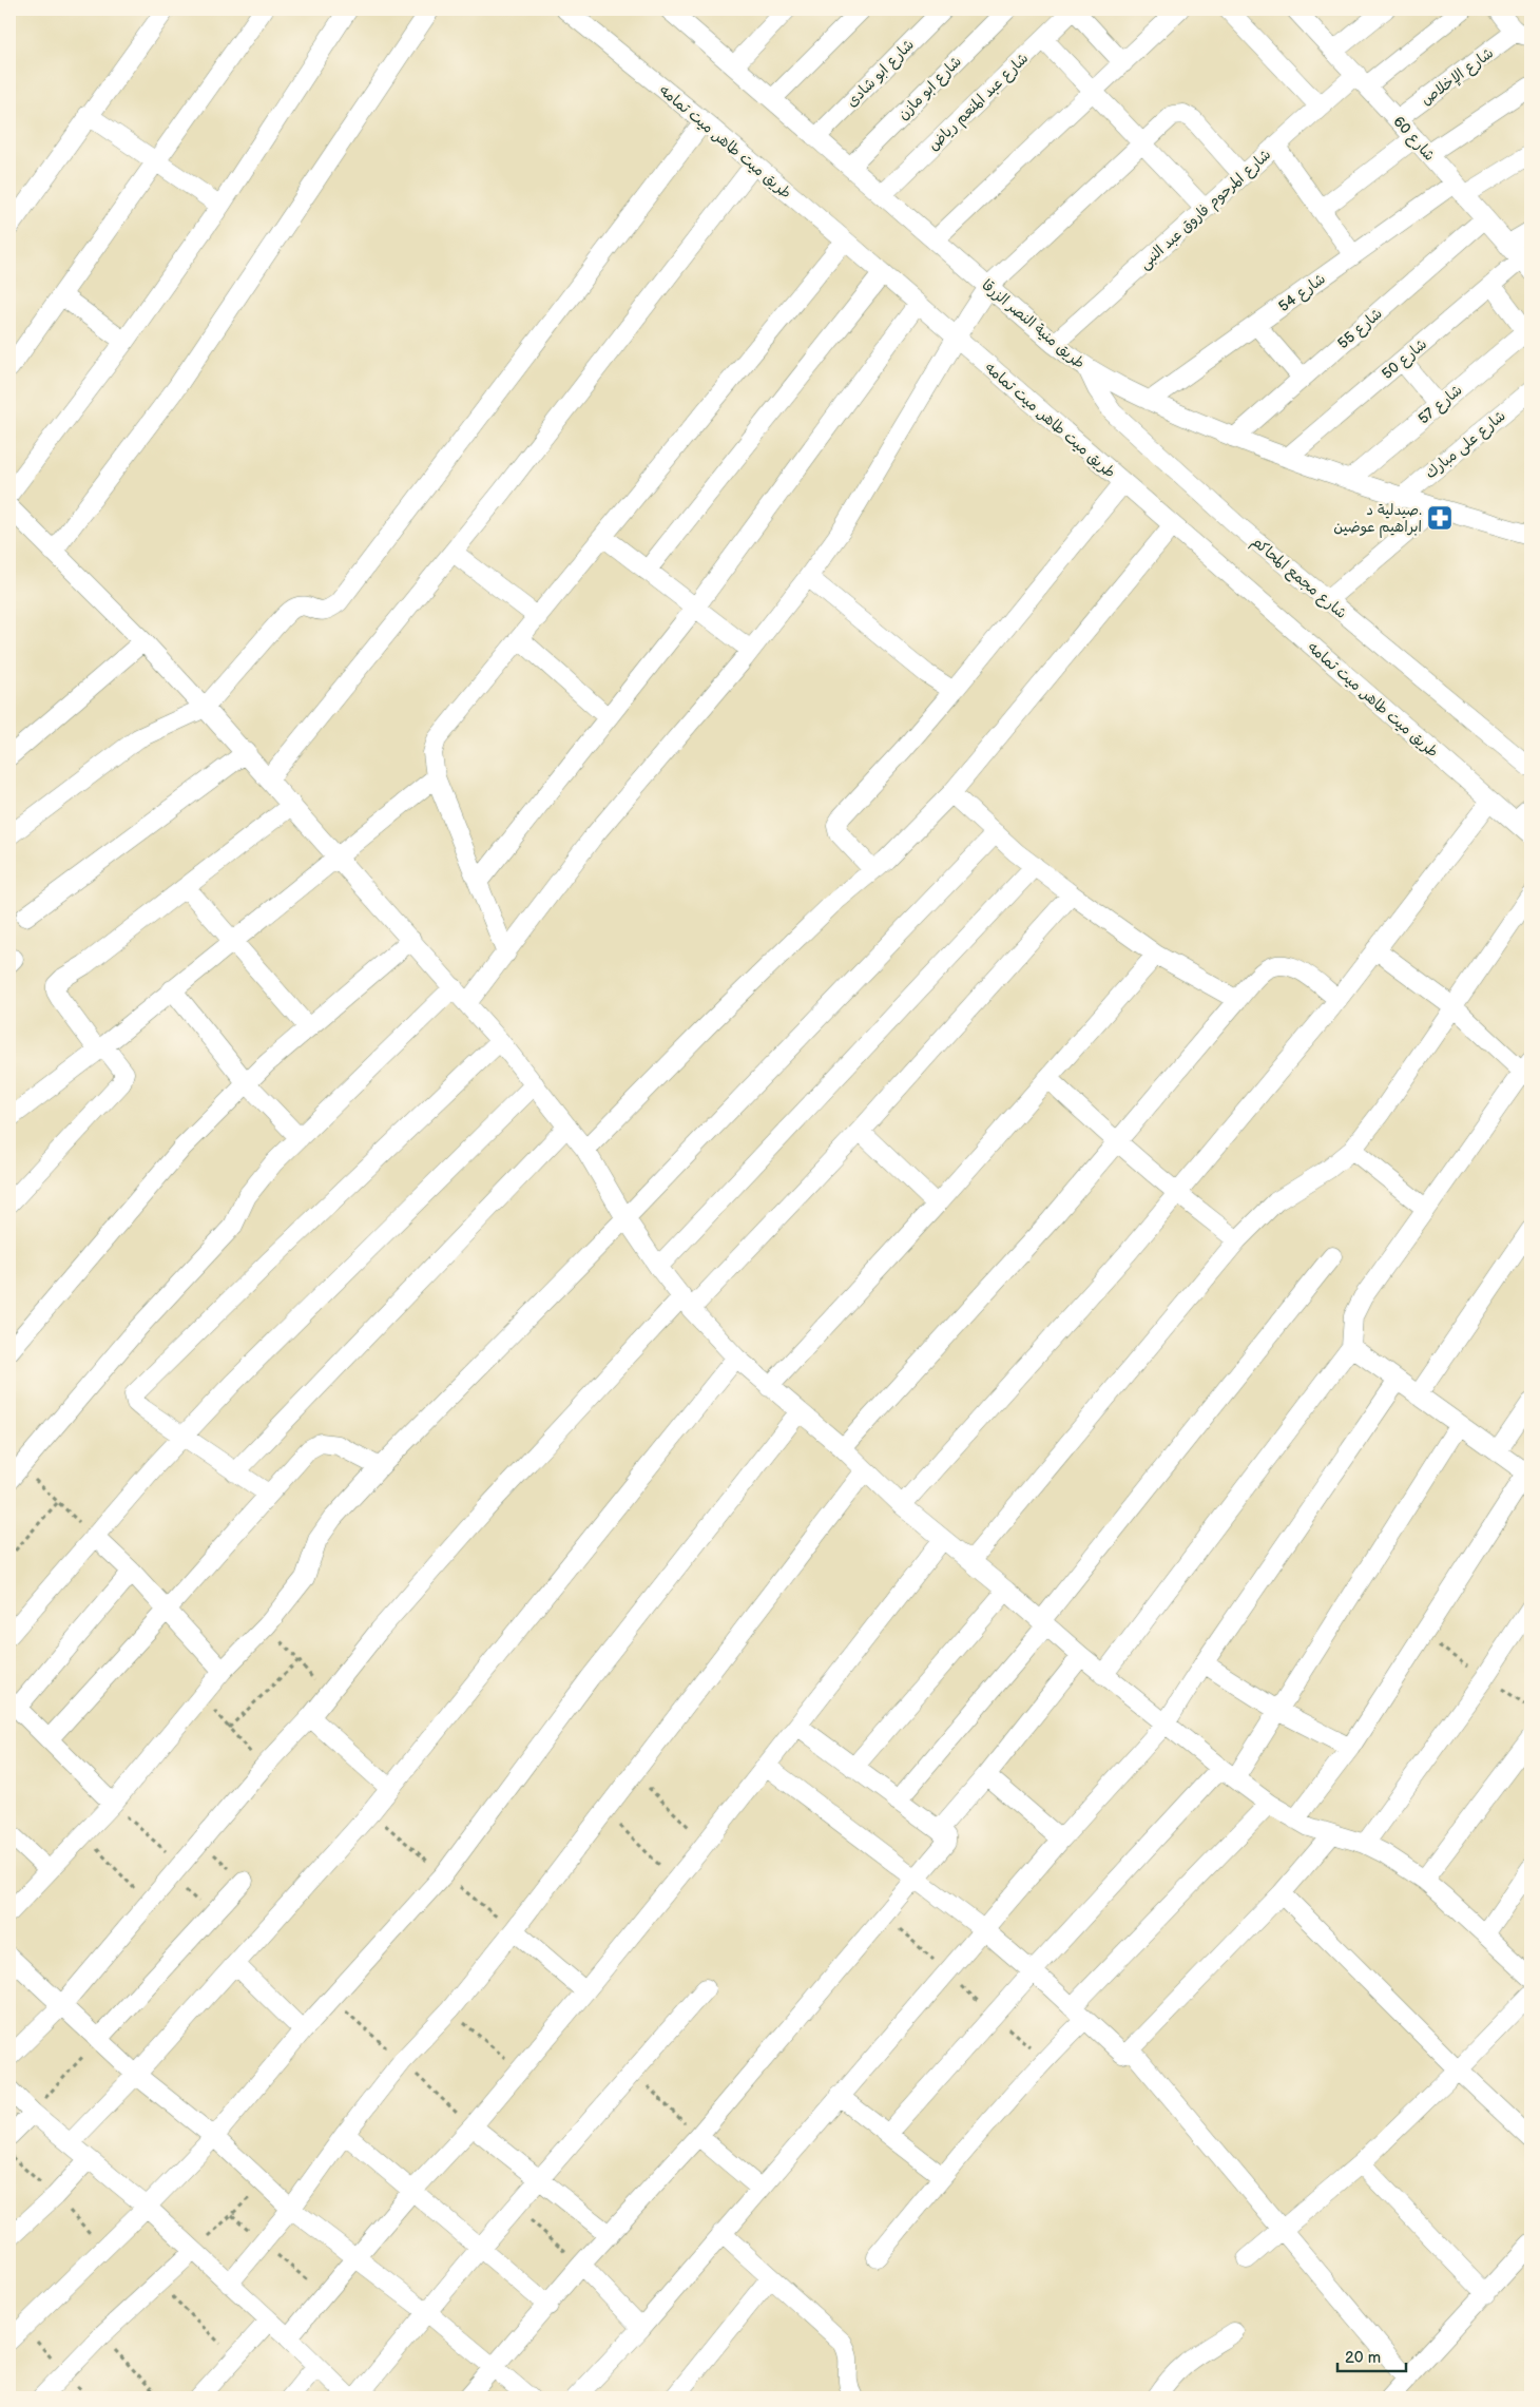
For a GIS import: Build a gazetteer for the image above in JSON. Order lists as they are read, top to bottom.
{
  "streets": {
    "street": [
      "شارع ابو شادى",
      "شارع الإخلاص",
      "شارع ابو مازن",
      "شارع عبد المنعم رياض",
      "شارع 60",
      "طريق ميت طاهر, ميت تمامه",
      "شارع المرحوم فاروق عبد النبى",
      "شارع 54",
      "طريق منية النصر الزرقا",
      "شارع 55",
      "شارع 50",
      "شارع 57",
      "شارع على مبارك",
      "شارع مجمع المحاكم"
    ]
  },
  "crossings": [
    ["شارع ابو شادى", "طريق منية النصر الزرقا"],
    ["شارع الإخلاص", "شارع 60"],
    ["شارع ابو مازن", "طريق منية النصر الزرقا"],
    ["شارع عبد المنعم رياض", "طريق منية النصر الزرقا"],
    ["شارع 60", "شارع المرحوم فاروق عبد النبى"],
    ["شارع 60", "شارع 54"],
    ["شارع 60", "شارع 55"],
    ["شارع 60", "شارع 50"],
    ["شارع المرحوم فاروق عبد النبى", "طريق منية النصر الزرقا"],
    ["شارع 54", "طريق منية النصر الزرقا"],
    ["طريق منية النصر الزرقا", "شارع 55"],
    ["طريق منية النصر الزرقا", "شارع 50"],
    ["طريق منية النصر الزرقا", "شارع 57"],
    ["طريق منية النصر الزرقا", "شارع على مبارك"],
    ["طريق منية النصر الزرقا", "شارع مجمع المحاكم"]
  ],
  "places": {
    "pharmacy": ["صيدلية د. ابراهيم عوضين"]
  },
  "scale_bar": "20 m"
}
